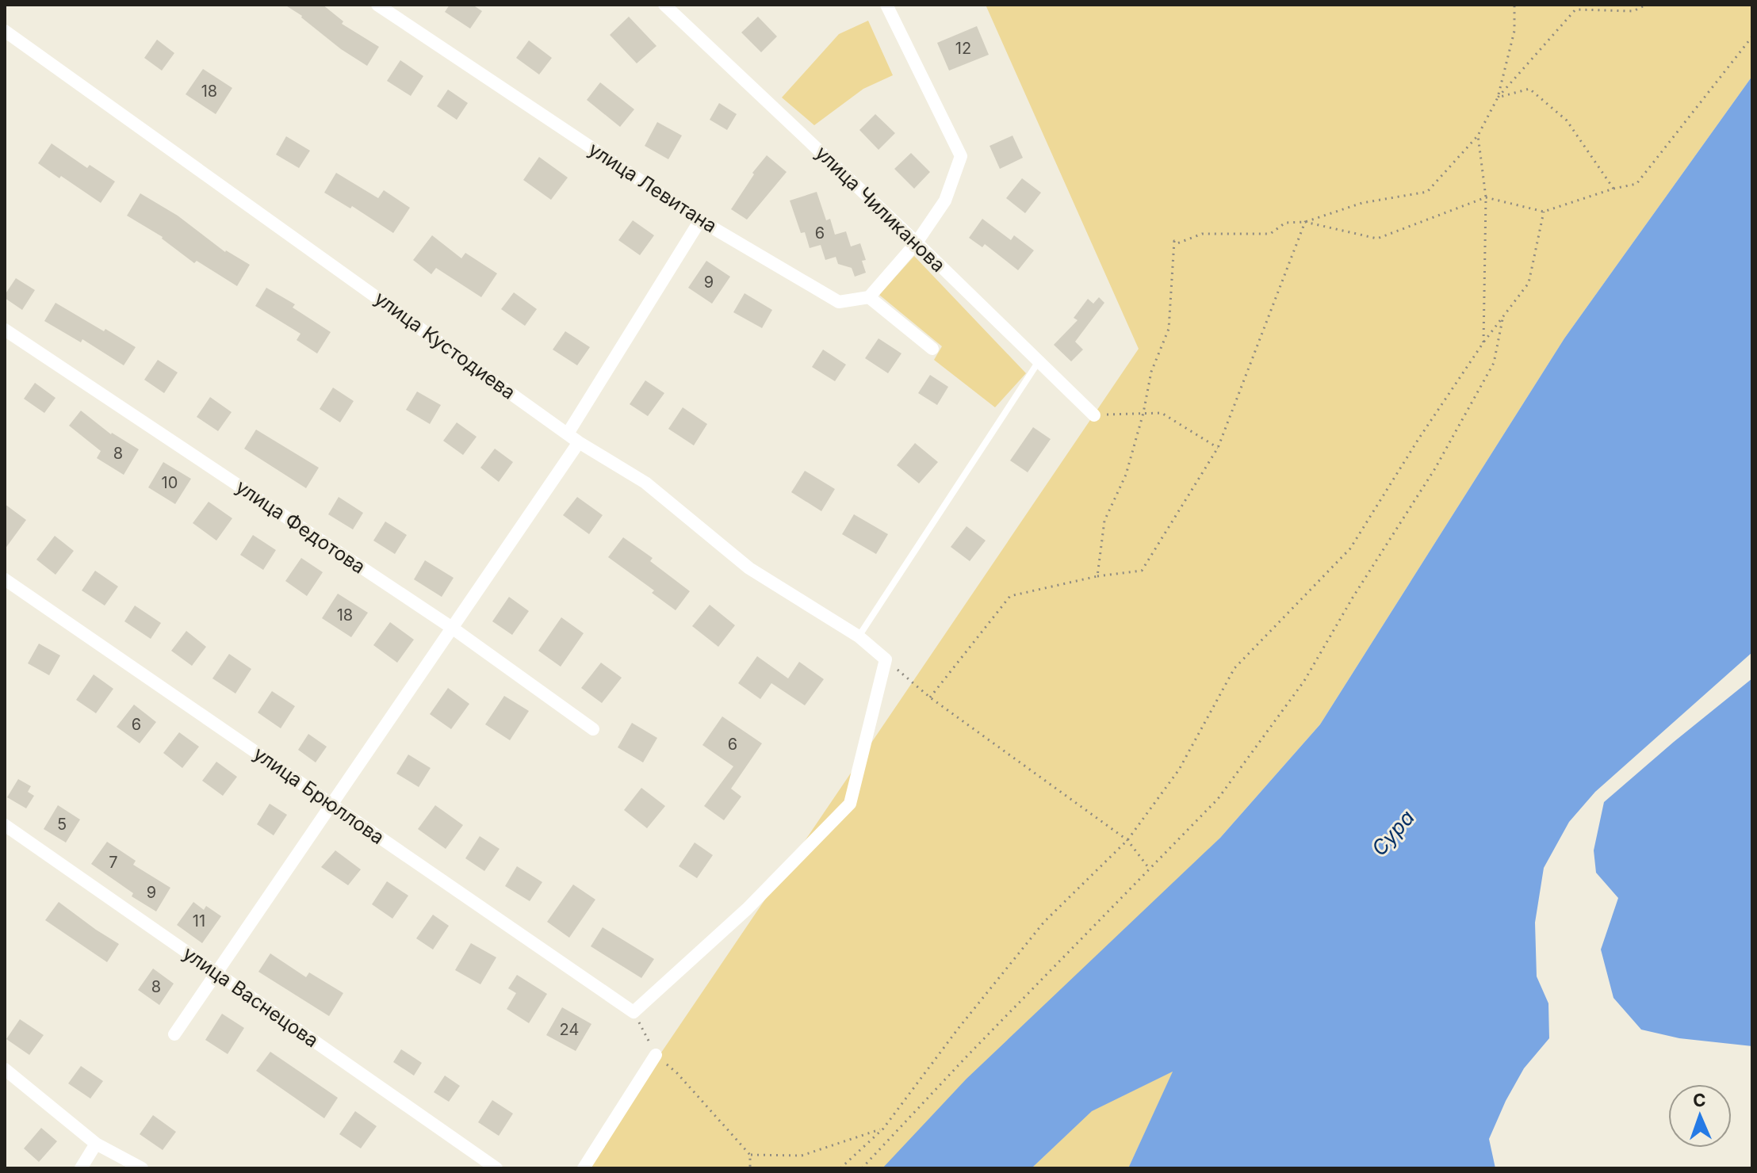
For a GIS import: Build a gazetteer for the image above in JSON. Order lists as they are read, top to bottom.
{
  "streets": {
    "street": [
      "улица Левитана",
      "улица Чиликанова",
      "улица Кустодиева",
      "улица Федотова",
      "улица Брюллова",
      "улица Васнецова"
    ]
  },
  "water": ["Сура"],
  "house_numbers": [
    "12",
    "18",
    "6",
    "9",
    "8",
    "10",
    "18",
    "6",
    "6",
    "5",
    "7",
    "9",
    "11",
    "8",
    "24"
  ],
  "north": "top"
}
